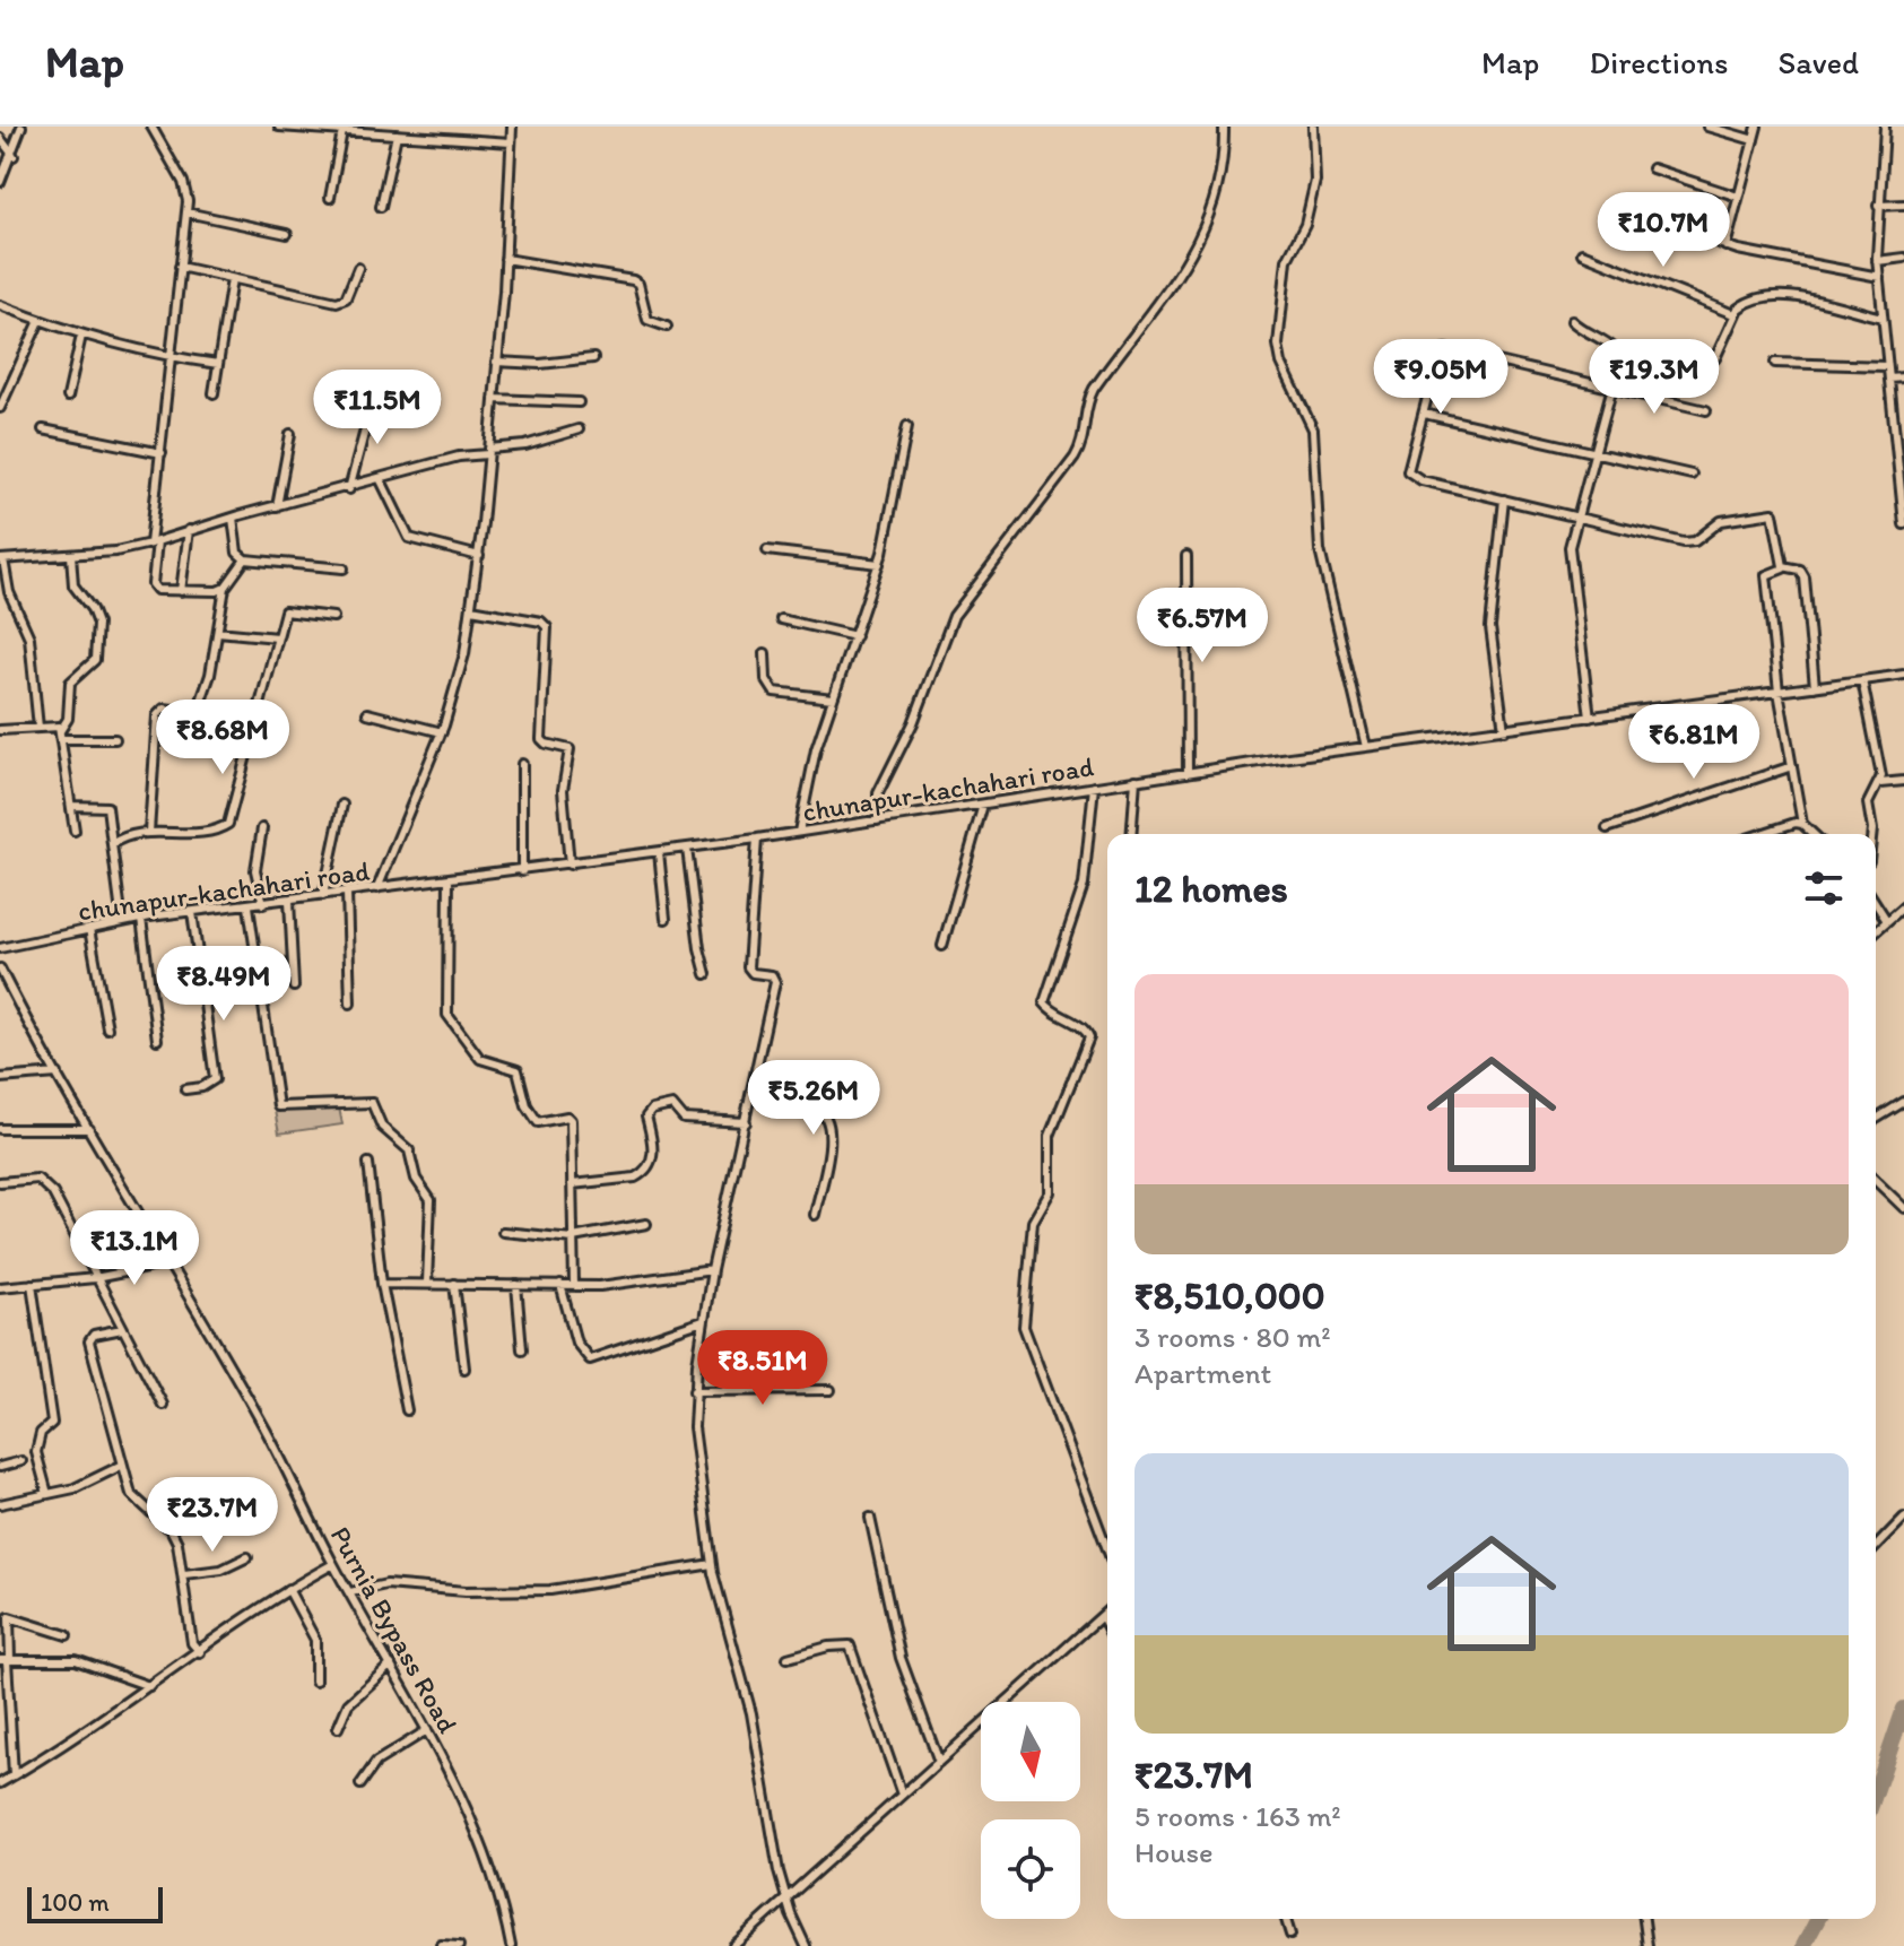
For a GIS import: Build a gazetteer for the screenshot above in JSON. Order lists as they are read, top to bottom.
{
  "streets": {
    "street": ["chunapur-kachahari road", "Purnia Bypass Road"]
  },
  "scale_bar": "100 m",
  "north": "bottom",
  "page": {
    "header": "Map",
    "nav": ["Map", "Directions", "Saved"],
    "price": [
      "₹10.7M",
      "₹9.05M",
      "₹19.3M",
      "₹11.5M",
      "₹6.57M",
      "₹8.68M",
      "₹6.81M",
      "₹8.49M",
      "₹5.26M",
      "₹13.1M",
      "₹8.51M",
      "₹23.7M"
    ],
    "heading": "12 homes",
    "list": [
      {
        "name": "₹8,510,000",
        "note": "3 rooms · 80 m² · Apartment"
      },
      {
        "name": "₹23.7M",
        "note": "5 rooms · 163 m² · House"
      }
    ],
    "scale": "100 m"
  }
}
